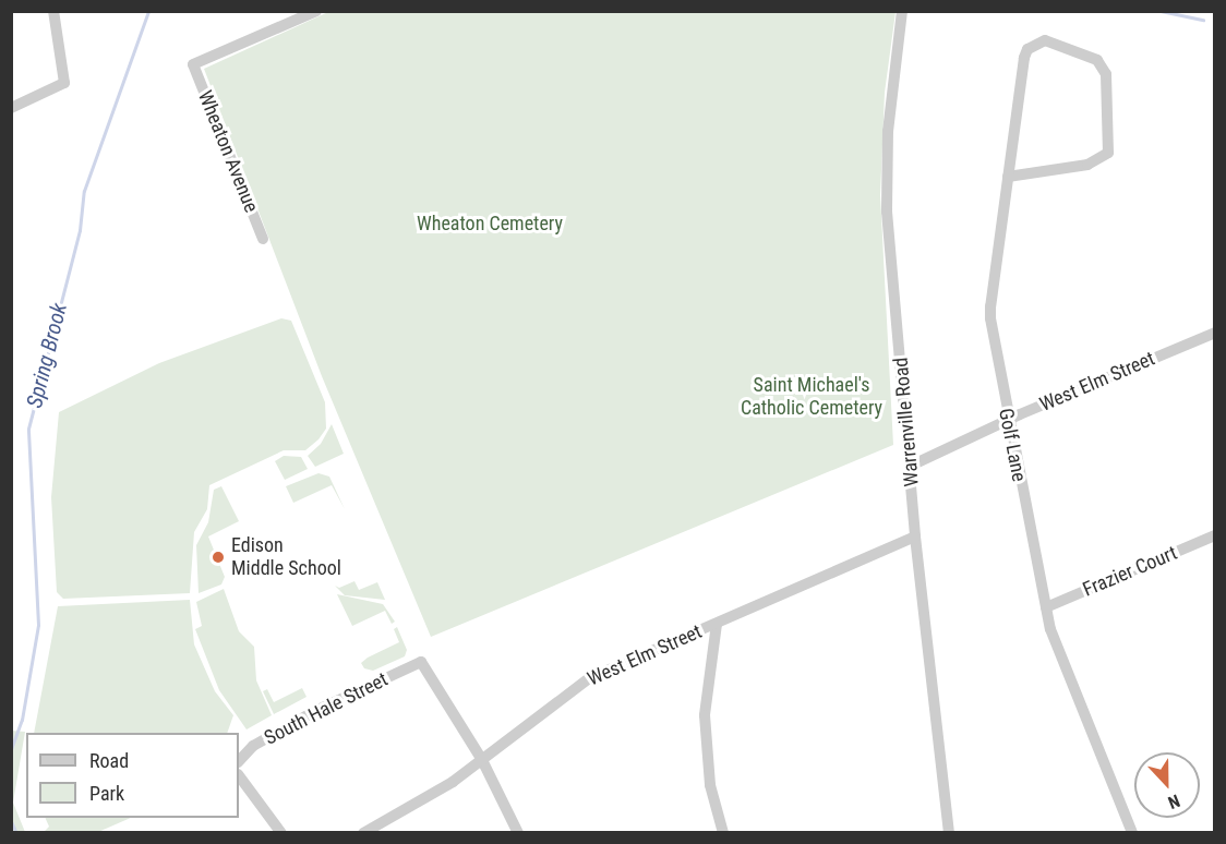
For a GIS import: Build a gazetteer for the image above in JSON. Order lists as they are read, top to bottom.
{
  "streets": {
    "street": [
      "Wheaton Avenue",
      "West Elm Street",
      "Warrenville Road",
      "Golf Lane",
      "Frazier Court",
      "South Hale Street"
    ]
  },
  "crossings": [
    ["West Elm Street", "Warrenville Road"],
    ["West Elm Street", "Golf Lane"],
    ["West Elm Street", "South Hale Street"],
    ["Golf Lane", "Frazier Court"]
  ],
  "water": ["Spring Brook"],
  "parks": ["Wheaton Cemetery", "Saint Michael's Catholic Cemetery"],
  "places": ["Edison Middle School"],
  "legend": ["Road", "Park"],
  "north": "bottom"
}
